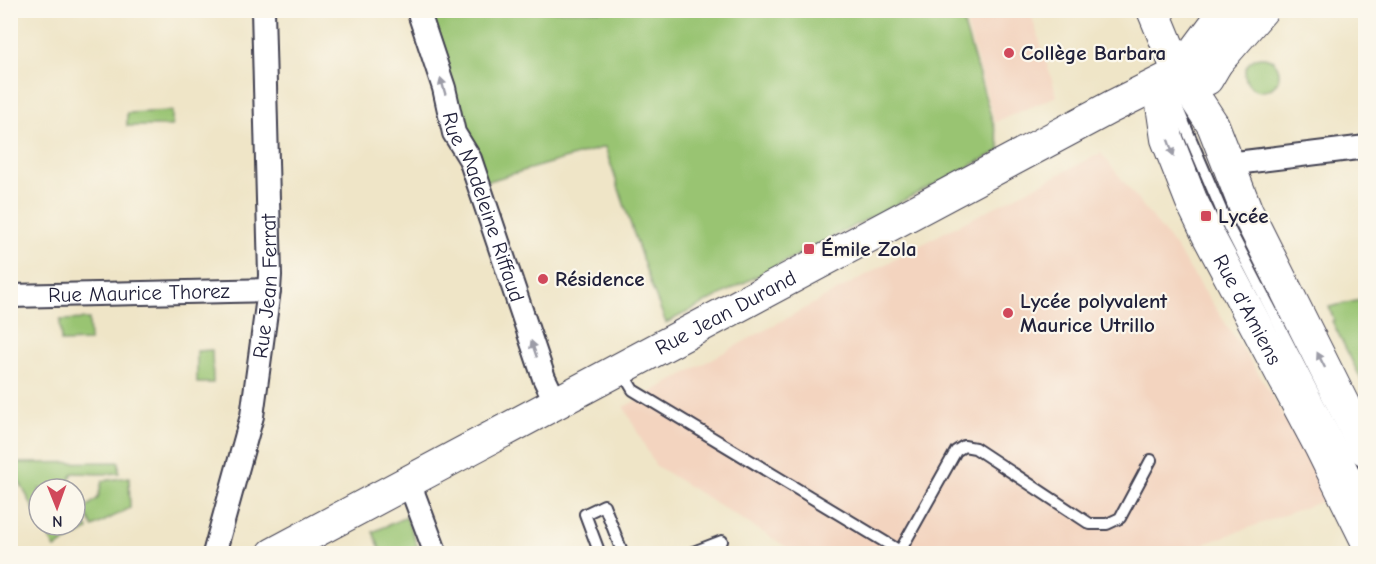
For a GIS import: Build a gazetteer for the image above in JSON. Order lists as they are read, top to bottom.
{
  "streets": {
    "street": [
      "Rue Madeleine Riffaud",
      "Rue Jean Ferrat",
      "Rue Maurice Thorez",
      "Rue d'Amiens",
      "Rue Jean Durand"
    ]
  },
  "crossings": [
    ["Rue Madeleine Riffaud", "Rue Jean Durand"],
    ["Rue Jean Ferrat", "Rue Maurice Thorez"],
    ["Rue d'Amiens", "Rue Jean Durand"]
  ],
  "one_way": ["Rue Madeleine Riffaud"],
  "places": {
    "other": ["Collège Barbara", "Résidence", "Lycée polyvalent Maurice Utrillo"],
    "transit": ["Lycée", "Émile Zola"]
  },
  "north": "bottom"
}
